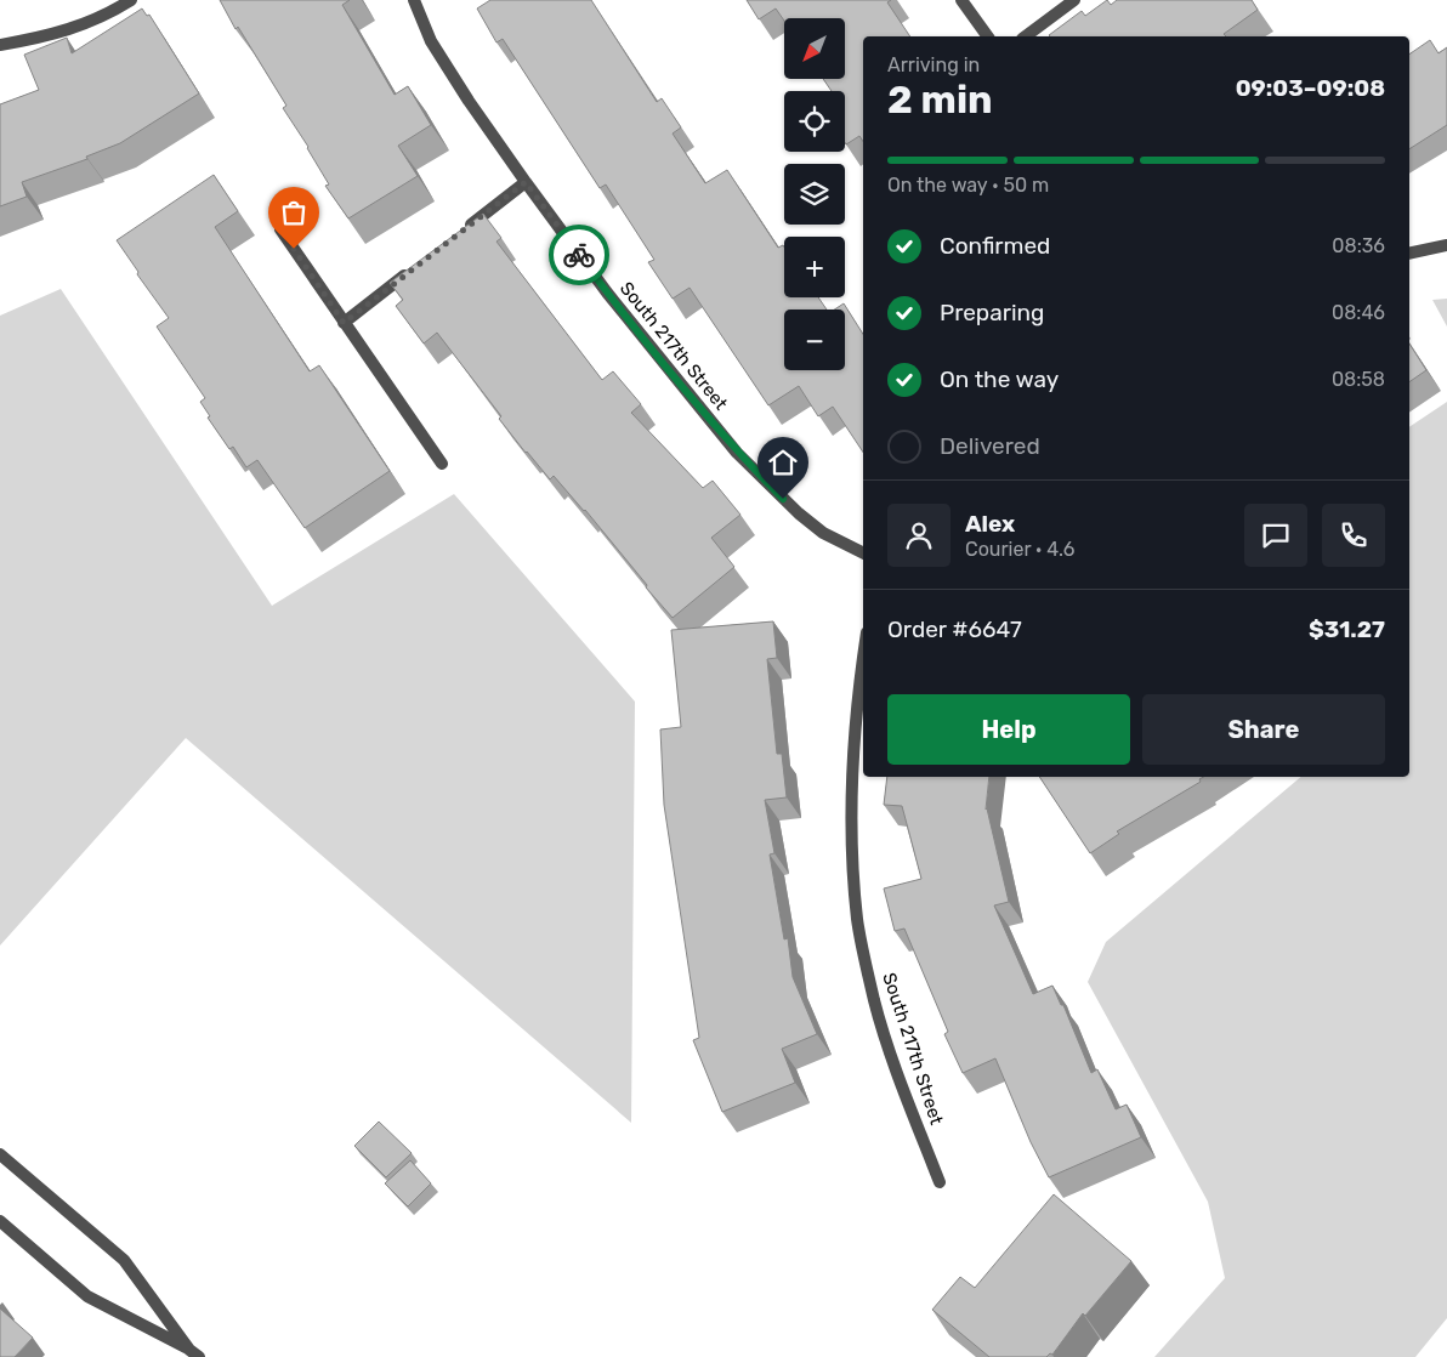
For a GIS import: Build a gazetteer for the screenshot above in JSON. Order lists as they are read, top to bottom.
{
  "streets": {
    "street": ["South 217th Street"]
  },
  "north": "bottom left",
  "page": {
    "map_buttons": ["+", "−"],
    "heading": ["2 min", "Arriving in", "09:03–09:08"],
    "panel": [
      "Alex",
      "Courier · 4.6",
      "Order #6647",
      "$31.27"
    ],
    "bar": "On the way · 50 m",
    "list": [
      ["Confirmed", "08:36"],
      ["Preparing", "08:46"],
      ["On the way", "08:58"],
      "Delivered"
    ],
    "buttons": ["Help", "Share"]
  }
}
